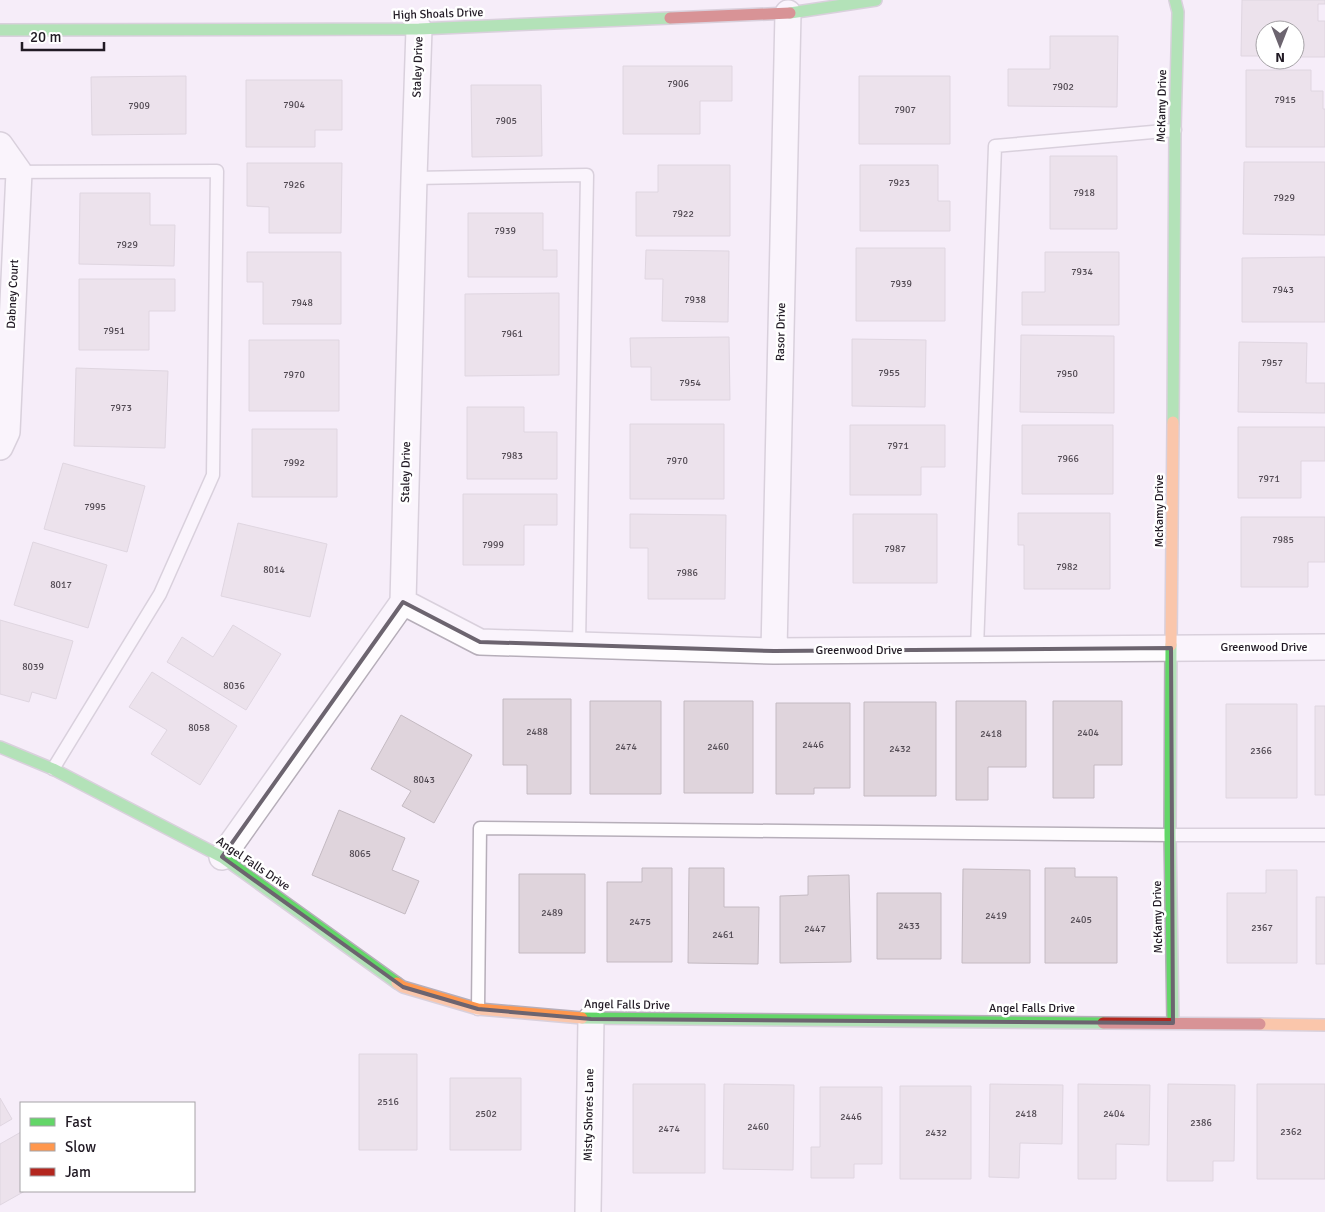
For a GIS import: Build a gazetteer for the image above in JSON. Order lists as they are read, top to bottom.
{
  "streets": {
    "street": [
      "High Shoals Drive",
      "Staley Drive",
      "McKamy Drive",
      "Dabney Court",
      "Rasor Drive",
      "Greenwood Drive",
      "Angel Falls Drive",
      "Misty Shores Lane"
    ]
  },
  "crossings": [
    ["High Shoals Drive", "Staley Drive"],
    ["High Shoals Drive", "Rasor Drive"],
    ["Staley Drive", "Greenwood Drive"],
    ["McKamy Drive", "Greenwood Drive"],
    ["McKamy Drive", "Angel Falls Drive"],
    ["Rasor Drive", "Greenwood Drive"],
    ["Angel Falls Drive", "Misty Shores Lane"]
  ],
  "house_numbers": [
    "7906",
    "7902",
    "7915",
    "7904",
    "7909",
    "7907",
    "7905",
    "7923",
    "7926",
    "7918",
    "7929",
    "7922",
    "7939",
    "7929",
    "7934",
    "7939",
    "7943",
    "7938",
    "7948",
    "7951",
    "7961",
    "7957",
    "7955",
    "7950",
    "7970",
    "7954",
    "7973",
    "7971",
    "7983",
    "7966",
    "7970",
    "7992",
    "7971",
    "7995",
    "7985",
    "7999",
    "7987",
    "7982",
    "8014",
    "7986",
    "8017",
    "8039",
    "8036",
    "8058",
    "2488",
    "2404",
    "2418",
    "2446",
    "2474",
    "2460",
    "2432",
    "2366",
    "8043",
    "8065",
    "2489",
    "2419",
    "2405",
    "2475",
    "2433",
    "2367",
    "2447",
    "2461",
    "2516",
    "2502",
    "2418",
    "2404",
    "2446",
    "2386",
    "2460",
    "2474",
    "2362",
    "2432"
  ],
  "legend": ["Fast", "Slow", "Jam"],
  "scale_bar": "20 m",
  "north": "bottom"
}
